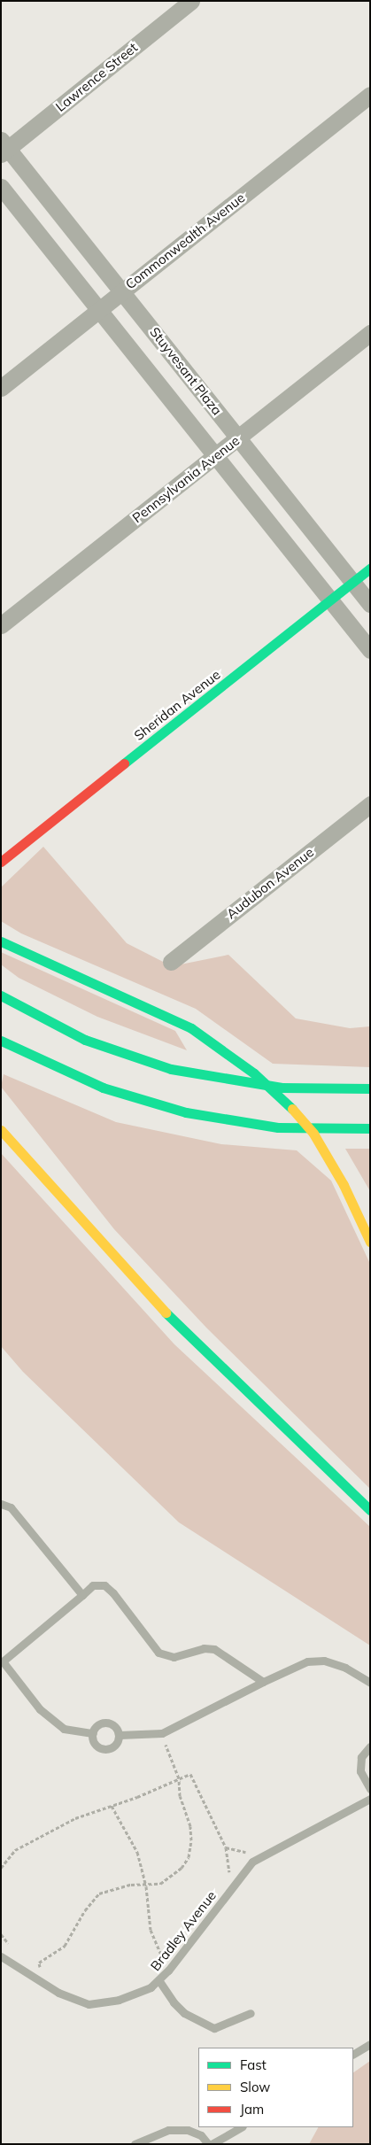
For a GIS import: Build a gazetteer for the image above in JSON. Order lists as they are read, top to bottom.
{
  "streets": {
    "main road": ["Sheridan Avenue"],
    "street": [
      "Lawrence Street",
      "Commonwealth Avenue",
      "Stuyvesant Plaza",
      "Pennsylvania Avenue",
      "Audubon Avenue"
    ],
    "lane": ["Bradley Avenue"]
  },
  "crossings": [
    ["Lawrence Street", "Stuyvesant Plaza"],
    ["Commonwealth Avenue", "Stuyvesant Plaza"],
    ["Stuyvesant Plaza", "Pennsylvania Avenue"],
    ["Stuyvesant Plaza", "Sheridan Avenue"]
  ],
  "legend": ["Fast", "Slow", "Jam"]
}
